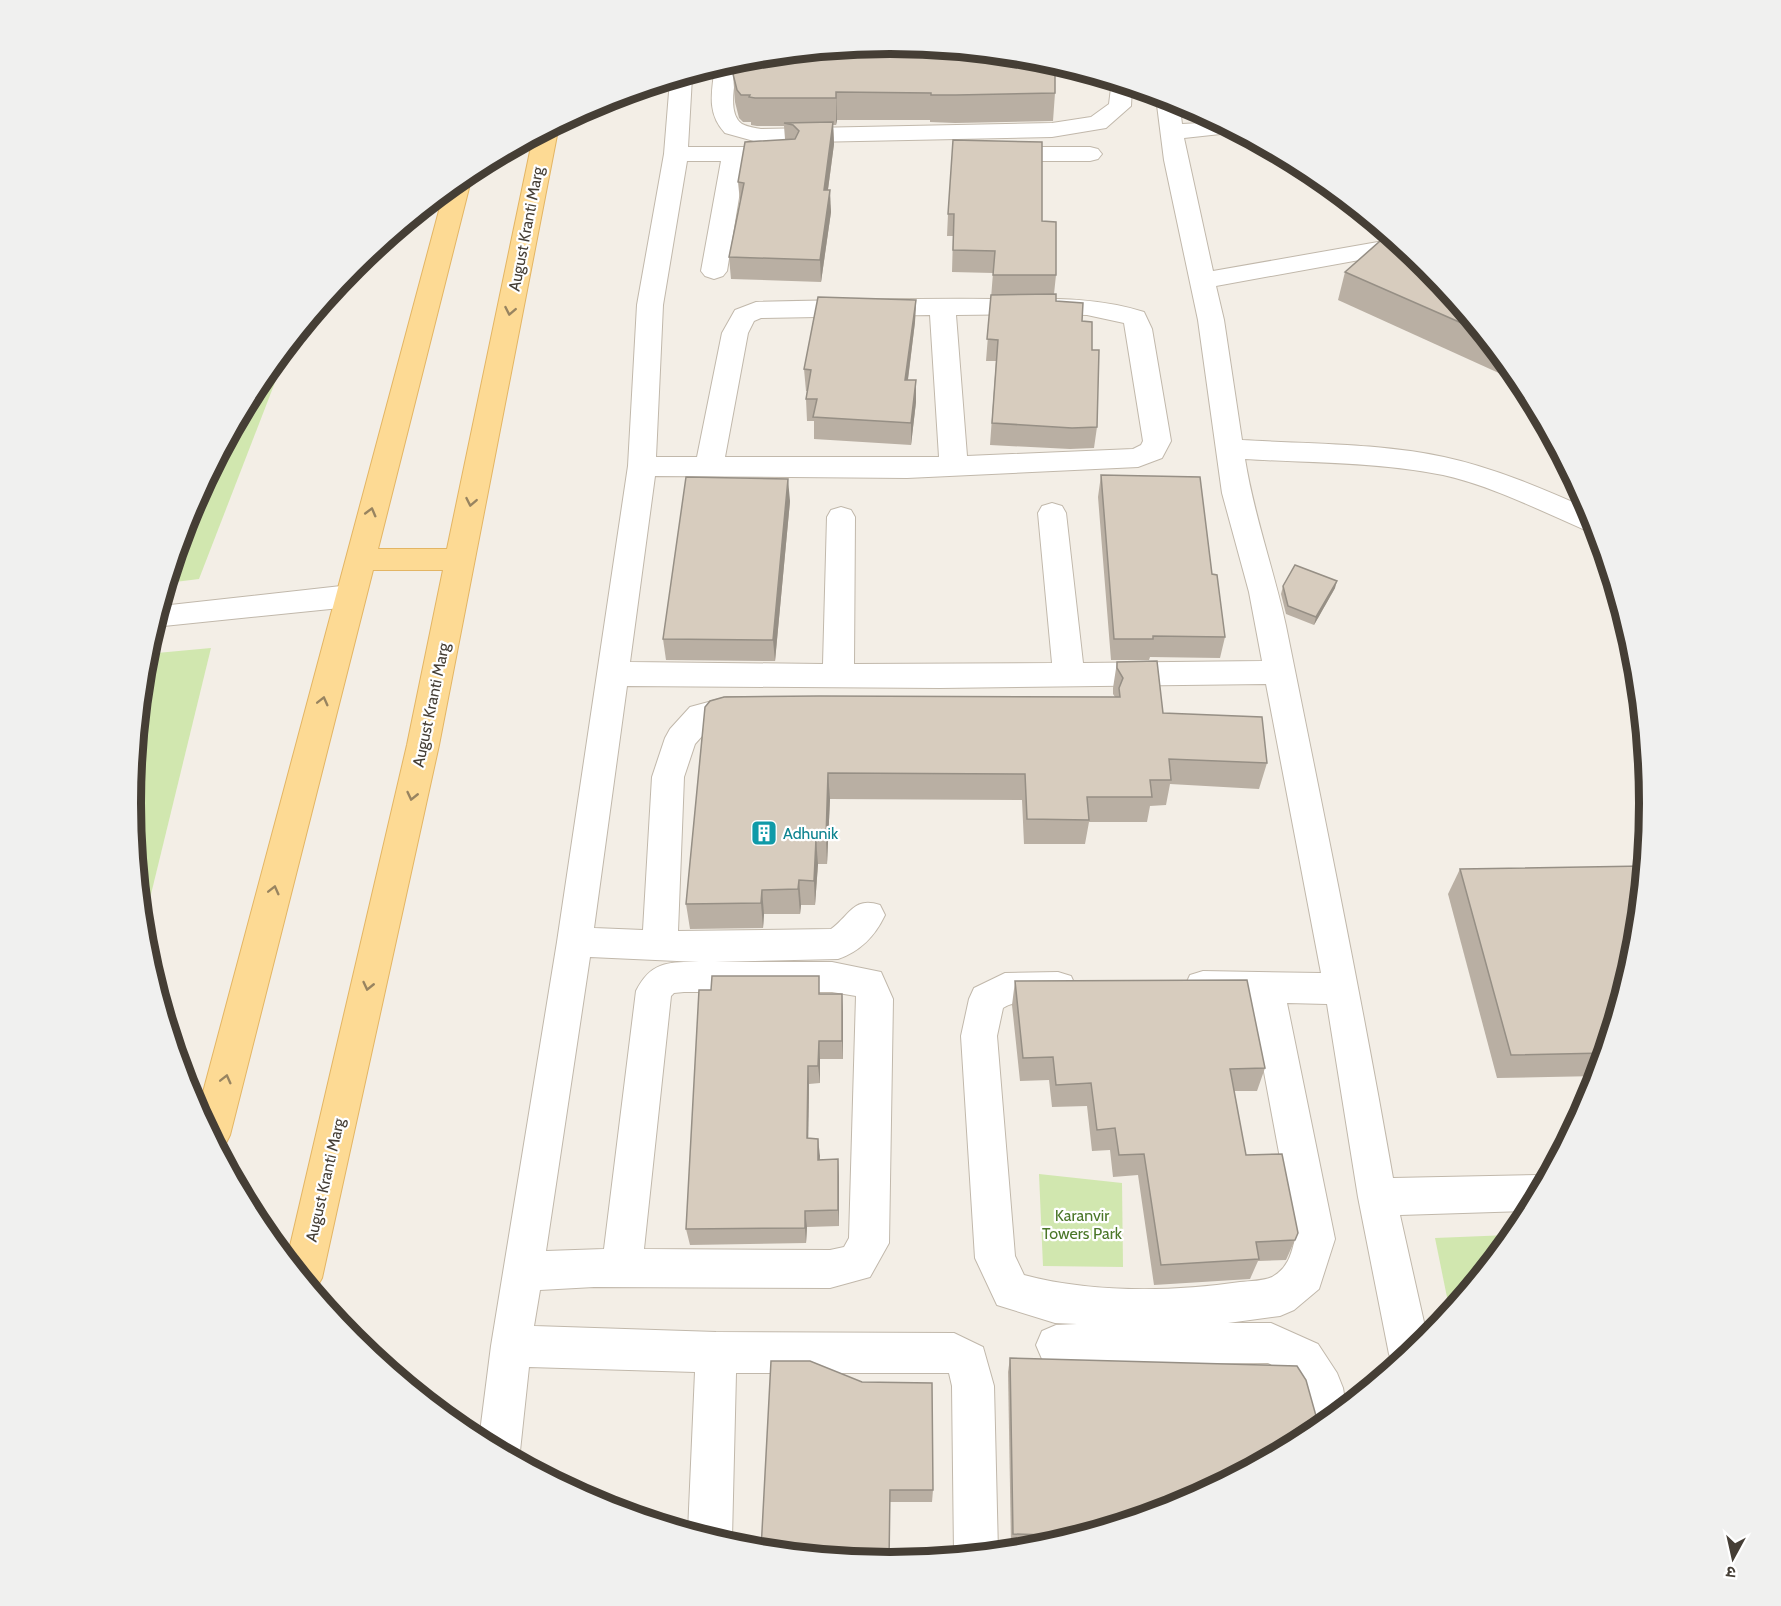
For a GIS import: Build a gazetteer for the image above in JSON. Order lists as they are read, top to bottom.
{
  "streets": {
    "main road": ["August Kranti Marg"]
  },
  "parks": ["Karanvir Towers Park"],
  "places": {
    "building": ["Adhunik"]
  },
  "north": "bottom"
}
